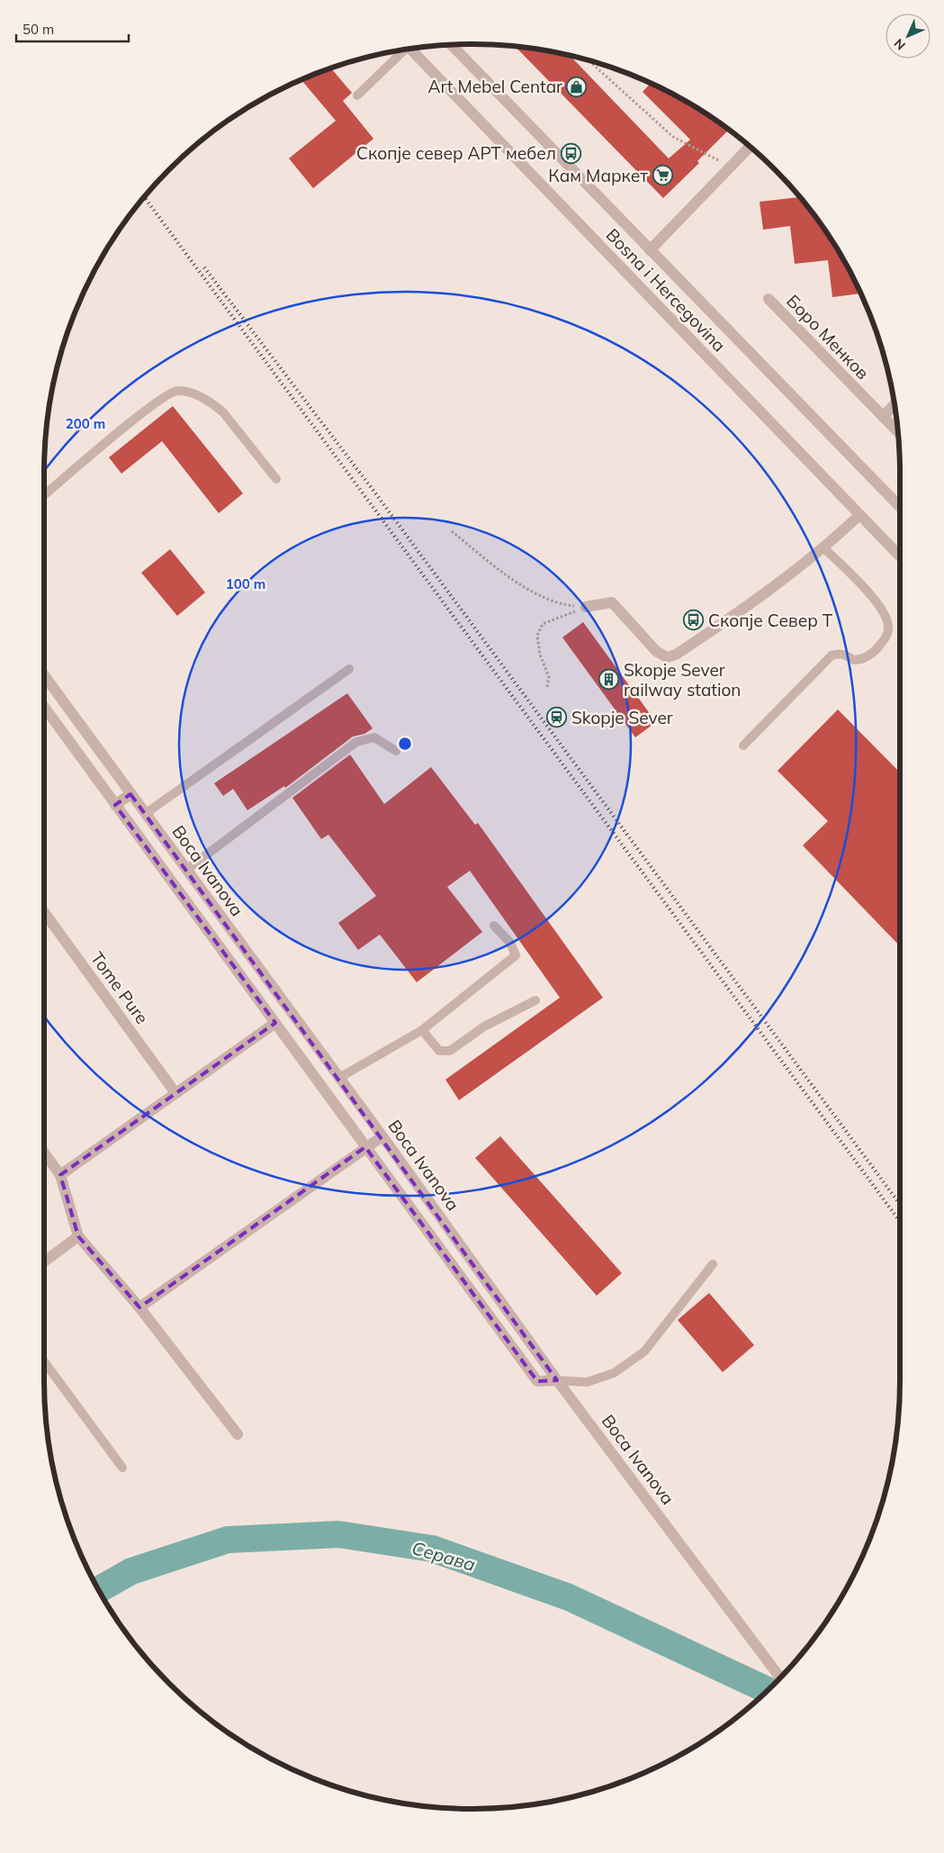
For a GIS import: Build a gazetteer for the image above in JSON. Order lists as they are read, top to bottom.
{
  "streets": {
    "street": [
      "Bosna i Hercegovina",
      "Боро Менков",
      "Boca Ivanova",
      "Tome Pure"
    ]
  },
  "water": ["Серава"],
  "places": {
    "shop": ["Art Mebel Centar"],
    "bus stop": ["Скопје север АРТ мебел", "Скопје Север Т"],
    "supermarket": ["Кам Маркет"],
    "building": ["Skopje Sever railway station"],
    "station": ["Skopje Sever"]
  },
  "scale_bar": "50 m",
  "north": "bottom left",
  "rings": ["200 m", "100 m"]
}
